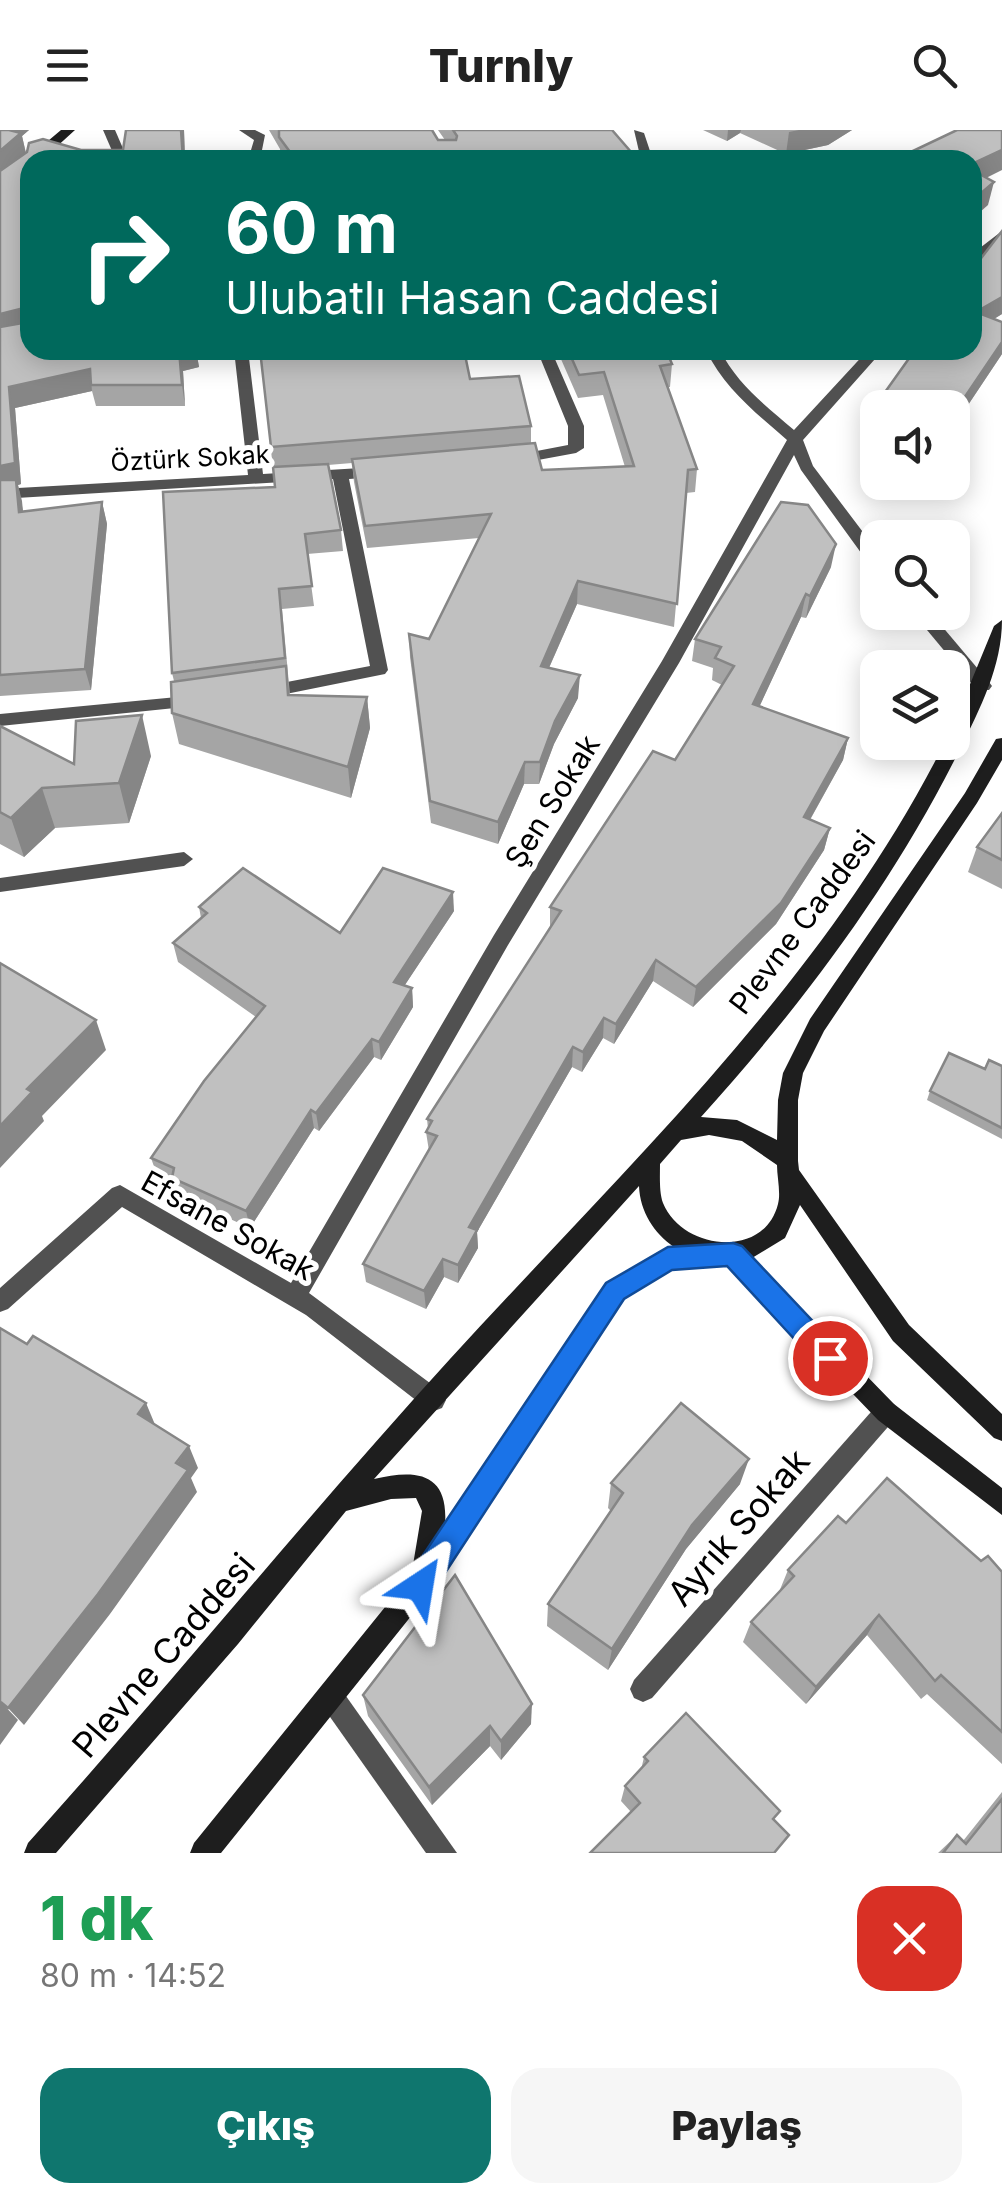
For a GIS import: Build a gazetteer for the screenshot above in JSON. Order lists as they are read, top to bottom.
{
  "streets": {
    "main road": ["Plevne Caddesi"],
    "street": [
      "Öztürk Sokak",
      "Şen Sokak",
      "Efsane Sokak",
      "Ayrık Sokak"
    ]
  },
  "crossings": [
    ["Şen Sokak", "Efsane Sokak"],
    ["Plevne Caddesi", "Efsane Sokak"]
  ],
  "page": {
    "header": "Turnly",
    "turn": ["60 m", "Ulubatlı Hasan Caddesi"],
    "heading": ["1 dk", "80 m · 14:52"],
    "buttons": ["Çıkış", "Paylaş"]
  }
}
